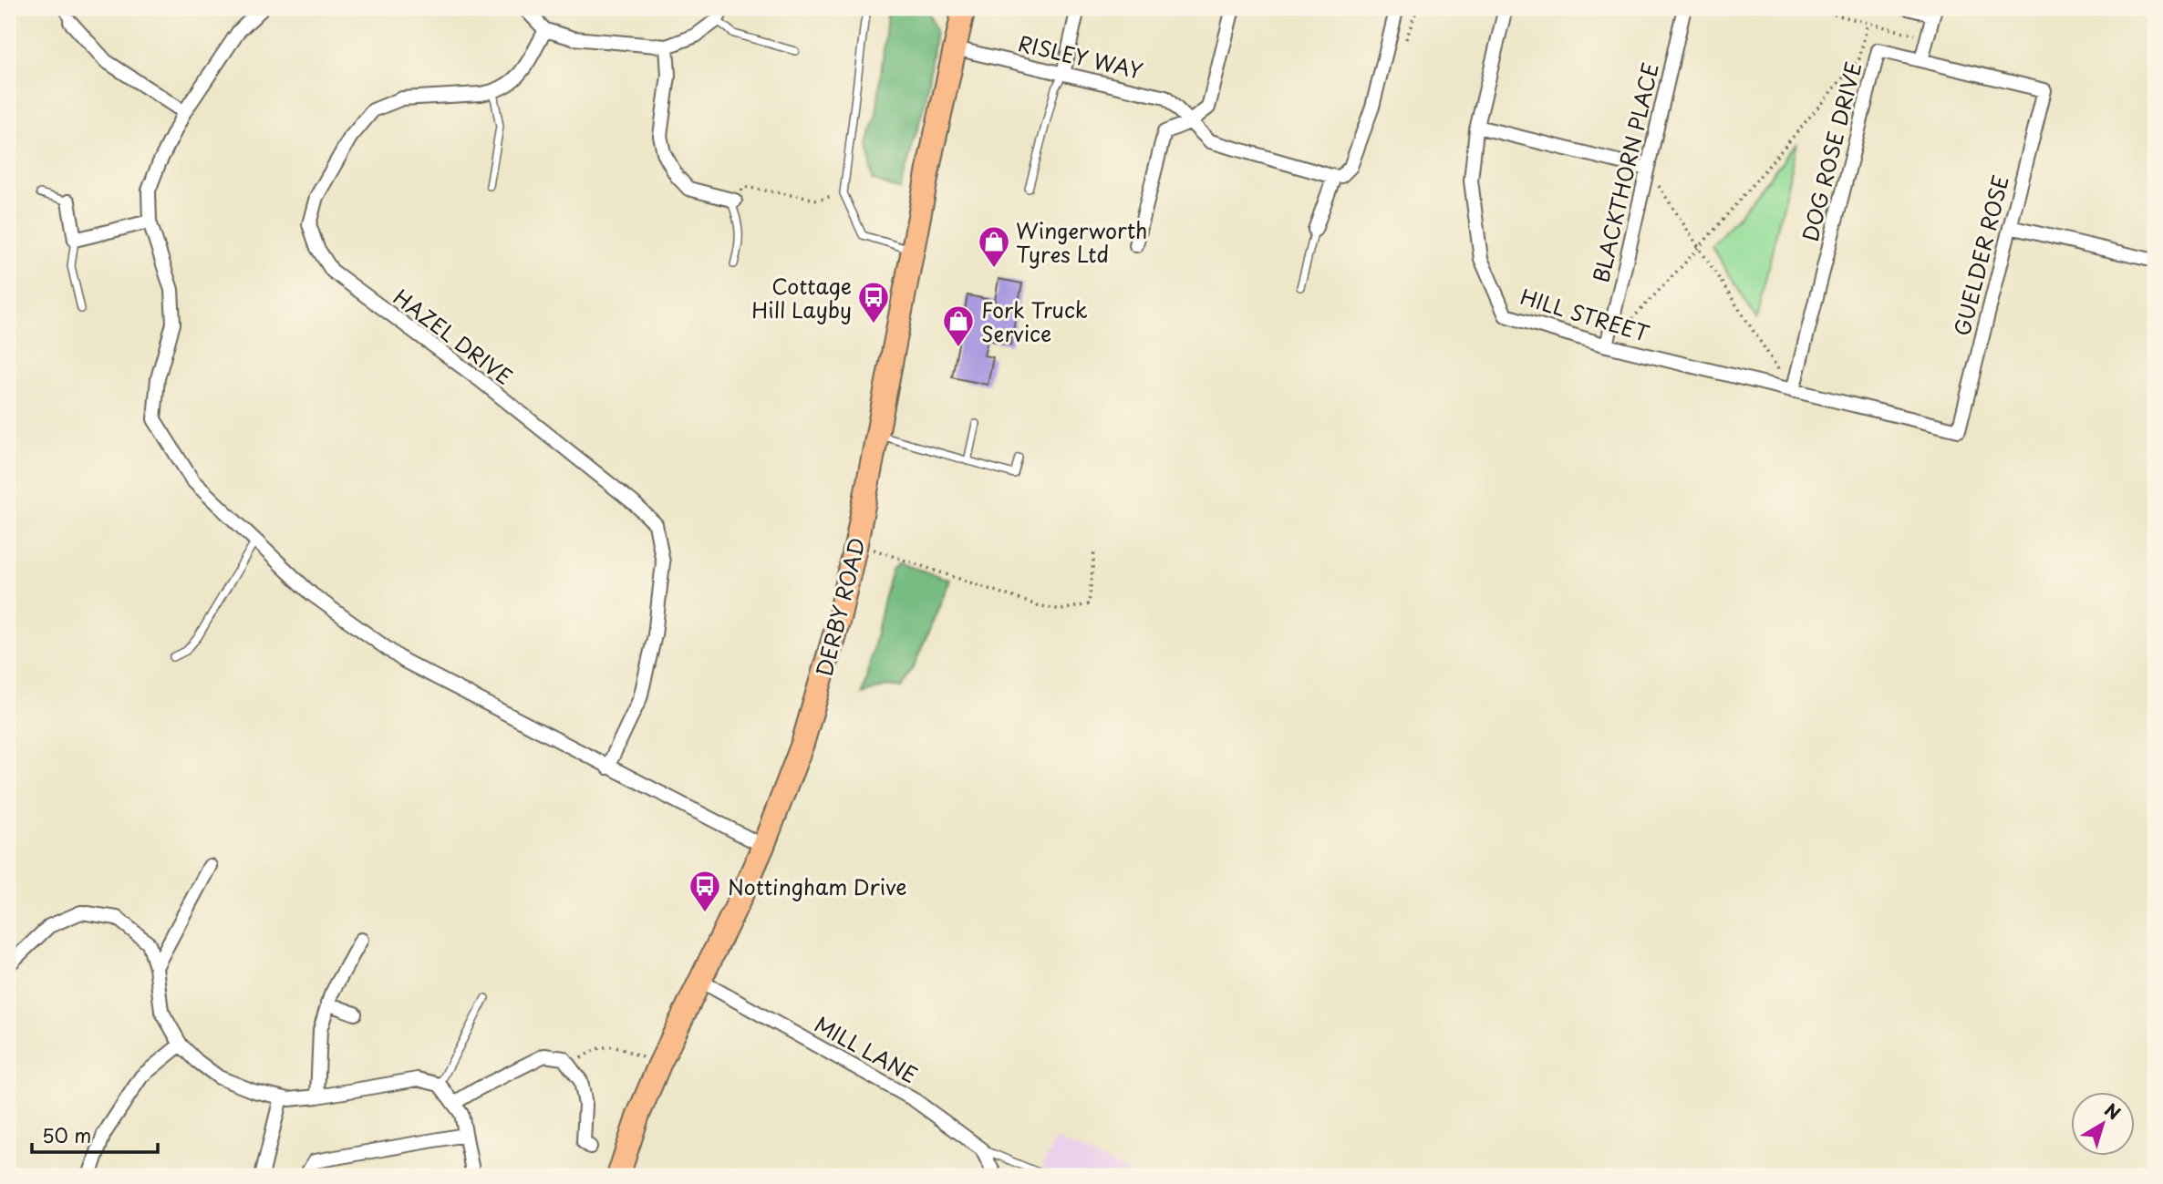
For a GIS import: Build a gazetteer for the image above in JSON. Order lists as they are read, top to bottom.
{
  "streets": {
    "highway": ["DERBY ROAD"],
    "street": [
      "RISLEY WAY",
      "DOG ROSE DRIVE",
      "BLACKTHORN PLACE",
      "GUELDER ROSE",
      "HILL STREET",
      "HAZEL DRIVE",
      "MILL LANE"
    ]
  },
  "crossings": [
    ["RISLEY WAY", "DERBY ROAD"],
    ["DOG ROSE DRIVE", "GUELDER ROSE"],
    ["DOG ROSE DRIVE", "HILL STREET"],
    ["BLACKTHORN PLACE", "HILL STREET"],
    ["GUELDER ROSE", "HILL STREET"],
    ["DERBY ROAD", "MILL LANE"]
  ],
  "places": {
    "shop": ["Wingerworth Tyres Ltd", "Fork Truck Service"],
    "bus stop": ["Cottage Hill Layby", "Nottingham Drive"]
  },
  "scale_bar": "50 m",
  "north": "top right"
}
